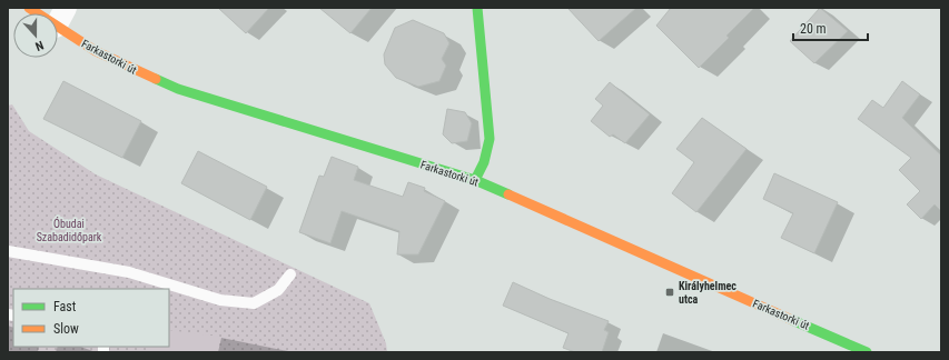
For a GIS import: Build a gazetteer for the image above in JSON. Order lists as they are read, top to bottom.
{
  "streets": {
    "street": ["Farkastorki út"]
  },
  "parks": ["Óbudai Szabadidőpark"],
  "places": {
    "transit": ["Királyhelmec utca"]
  },
  "legend": ["Fast", "Slow"],
  "scale_bar": "20 m",
  "north": "bottom"
}
